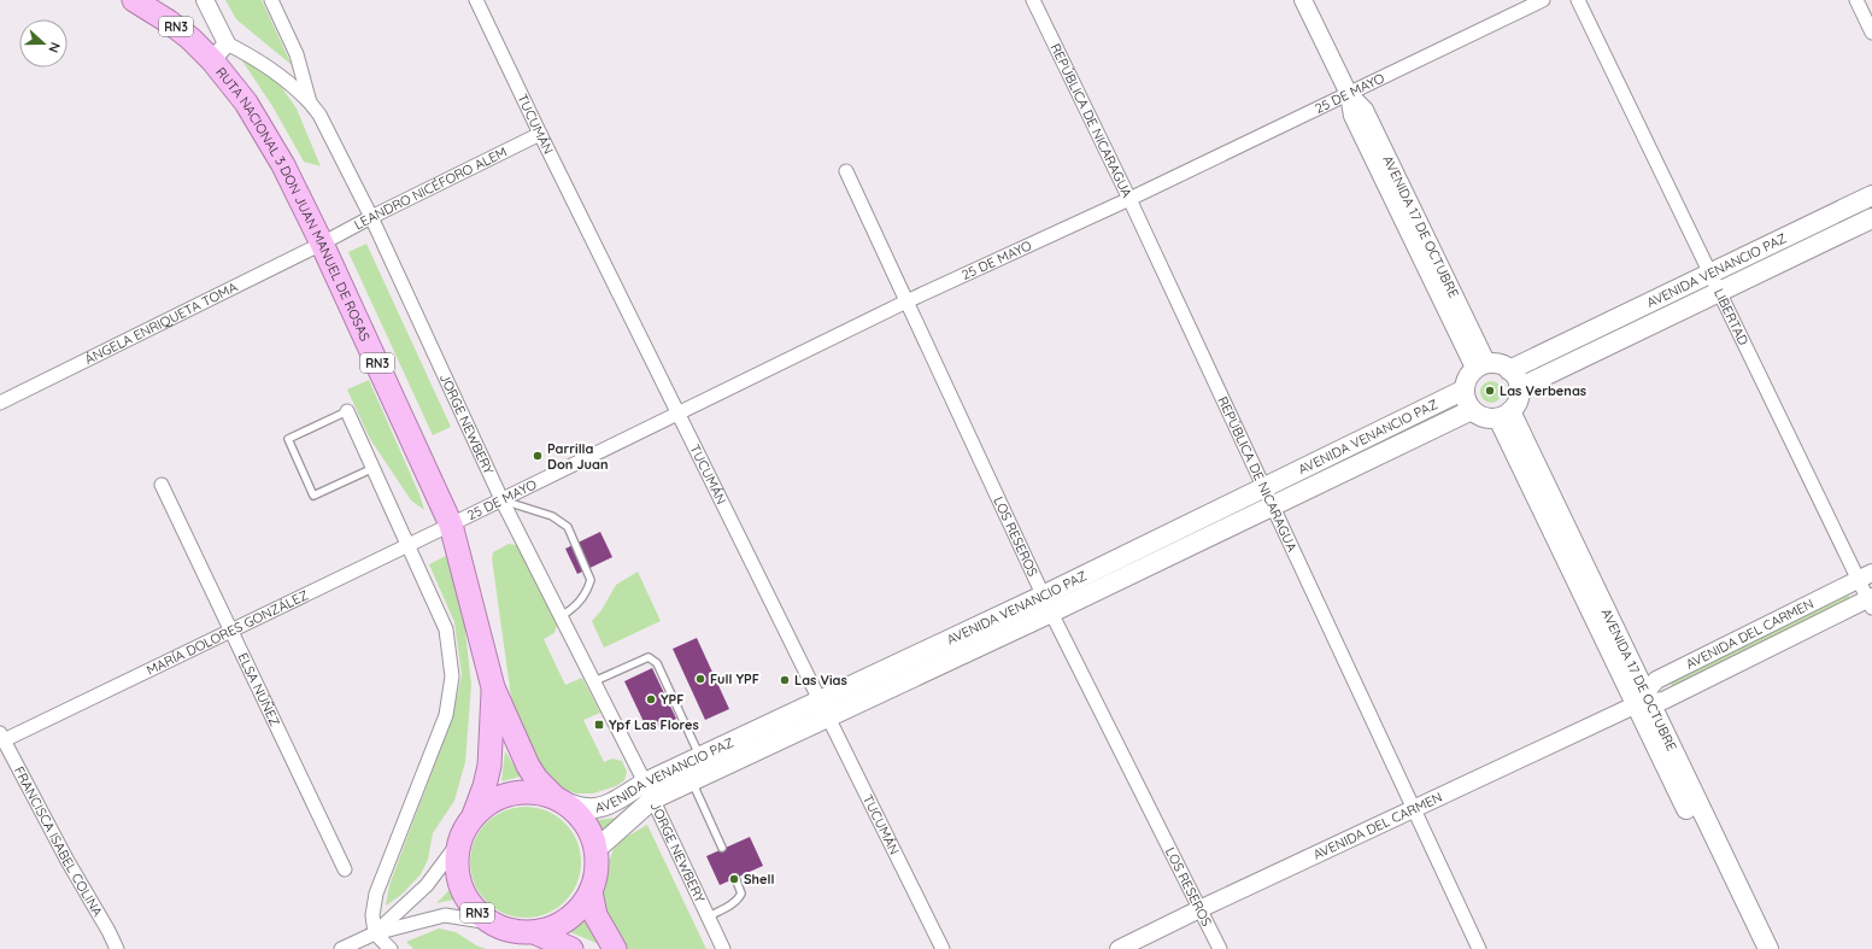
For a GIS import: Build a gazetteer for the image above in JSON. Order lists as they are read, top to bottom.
{
  "streets": {
    "highway": ["RN3", "RUTA NACIONAL 3 DON JUAN MANUEL DE ROSAS"],
    "main road": ["AVENIDA 17 DE OCTUBRE", "AVENIDA VENANCIO PAZ"],
    "street": [
      "25 DE MAYO",
      "REPÚBLICA DE NICARAGUA",
      "TUCUMÁN",
      "LEANDRO NICÉFORO ALEM",
      "LIBERTAD",
      "ÁNGELA ENRIQUETA TOMA",
      "JORGE NEWBERY",
      "LOS RESEROS",
      "MARÍA DOLORES GONZÁLEZ",
      "AVENIDA DEL CARMEN",
      "ELSA NÚÑEZ",
      "FRANCISCA ISABEL COLINA"
    ]
  },
  "crossings": [
    ["RN3", "RUTA NACIONAL 3 DON JUAN MANUEL DE ROSAS"],
    ["RN3", "AVENIDA VENANCIO PAZ"],
    ["25 DE MAYO", "REPÚBLICA DE NICARAGUA"],
    ["25 DE MAYO", "TUCUMÁN"],
    ["25 DE MAYO", "RUTA NACIONAL 3 DON JUAN MANUEL DE ROSAS"],
    ["25 DE MAYO", "AVENIDA 17 DE OCTUBRE"],
    ["25 DE MAYO", "JORGE NEWBERY"],
    ["25 DE MAYO", "LOS RESEROS"],
    ["25 DE MAYO", "MARÍA DOLORES GONZÁLEZ"],
    ["REPÚBLICA DE NICARAGUA", "AVENIDA VENANCIO PAZ"],
    ["REPÚBLICA DE NICARAGUA", "AVENIDA DEL CARMEN"],
    ["TUCUMÁN", "LEANDRO NICÉFORO ALEM"],
    ["TUCUMÁN", "AVENIDA VENANCIO PAZ"],
    ["LEANDRO NICÉFORO ALEM", "RUTA NACIONAL 3 DON JUAN MANUEL DE ROSAS"],
    ["LEANDRO NICÉFORO ALEM", "ÁNGELA ENRIQUETA TOMA"],
    ["LEANDRO NICÉFORO ALEM", "JORGE NEWBERY"],
    ["RUTA NACIONAL 3 DON JUAN MANUEL DE ROSAS", "AVENIDA VENANCIO PAZ"],
    ["RUTA NACIONAL 3 DON JUAN MANUEL DE ROSAS", "ÁNGELA ENRIQUETA TOMA"],
    ["RUTA NACIONAL 3 DON JUAN MANUEL DE ROSAS", "MARÍA DOLORES GONZÁLEZ"],
    ["AVENIDA 17 DE OCTUBRE", "AVENIDA VENANCIO PAZ"],
    ["AVENIDA 17 DE OCTUBRE", "AVENIDA DEL CARMEN"],
    ["AVENIDA VENANCIO PAZ", "LIBERTAD"],
    ["AVENIDA VENANCIO PAZ", "JORGE NEWBERY"],
    ["AVENIDA VENANCIO PAZ", "LOS RESEROS"],
    ["LIBERTAD", "AVENIDA DEL CARMEN"],
    ["LOS RESEROS", "AVENIDA DEL CARMEN"],
    ["MARÍA DOLORES GONZÁLEZ", "ELSA NÚÑEZ"],
    ["MARÍA DOLORES GONZÁLEZ", "FRANCISCA ISABEL COLINA"]
  ],
  "places": {
    "other": [
      "Las Verbenas",
      "Parrilla Don Juan",
      "Full YPF",
      "Las Vias",
      "YPF",
      "Shell"
    ],
    "transit": ["Ypf Las Flores"]
  },
  "north": "right"
}
